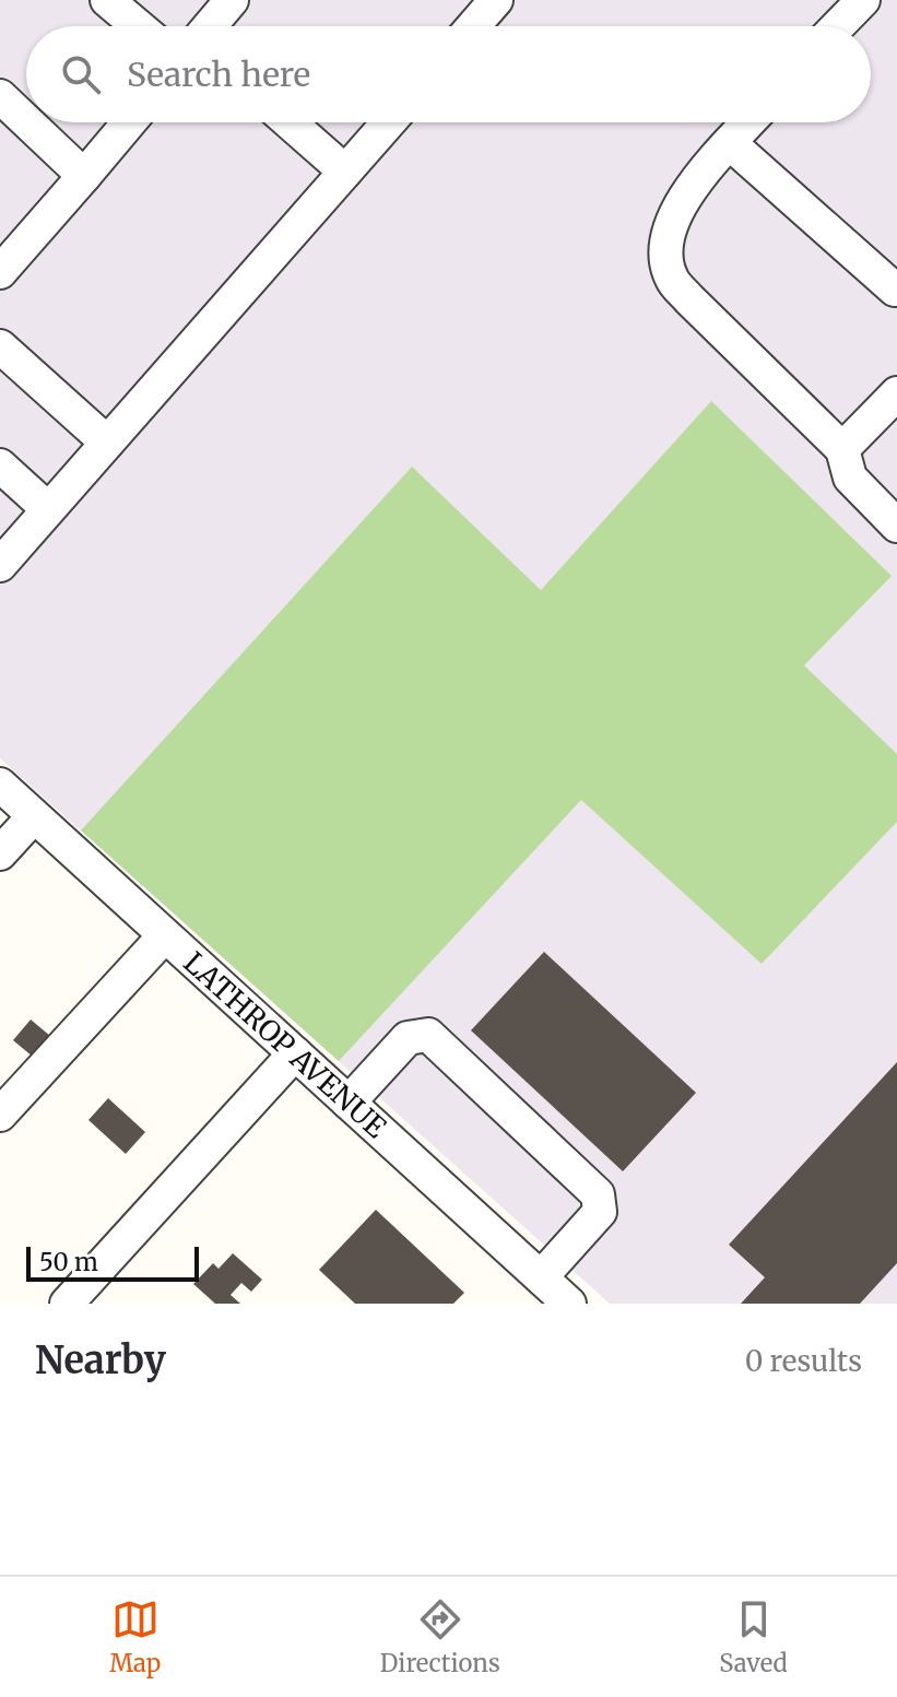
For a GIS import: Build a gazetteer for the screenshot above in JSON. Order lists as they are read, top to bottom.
{
  "streets": {
    "street": ["LATHROP AVENUE"]
  },
  "scale_bar": "50 m",
  "page": {
    "search": "Search here",
    "scale": "50 m",
    "heading": ["Nearby", "0 results"],
    "nav": ["Map", "Directions", "Saved"]
  }
}
